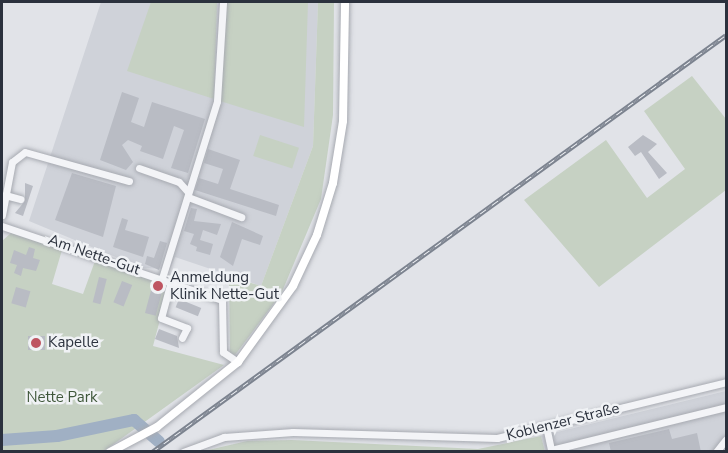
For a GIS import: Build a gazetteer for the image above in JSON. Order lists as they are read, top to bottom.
{
  "streets": {
    "street": ["Am Nette-Gut", "Koblenzer Straße"]
  },
  "parks": ["Nette Park"],
  "places": ["Anmeldung Klinik Nette-Gut", "Kapelle"]
}
